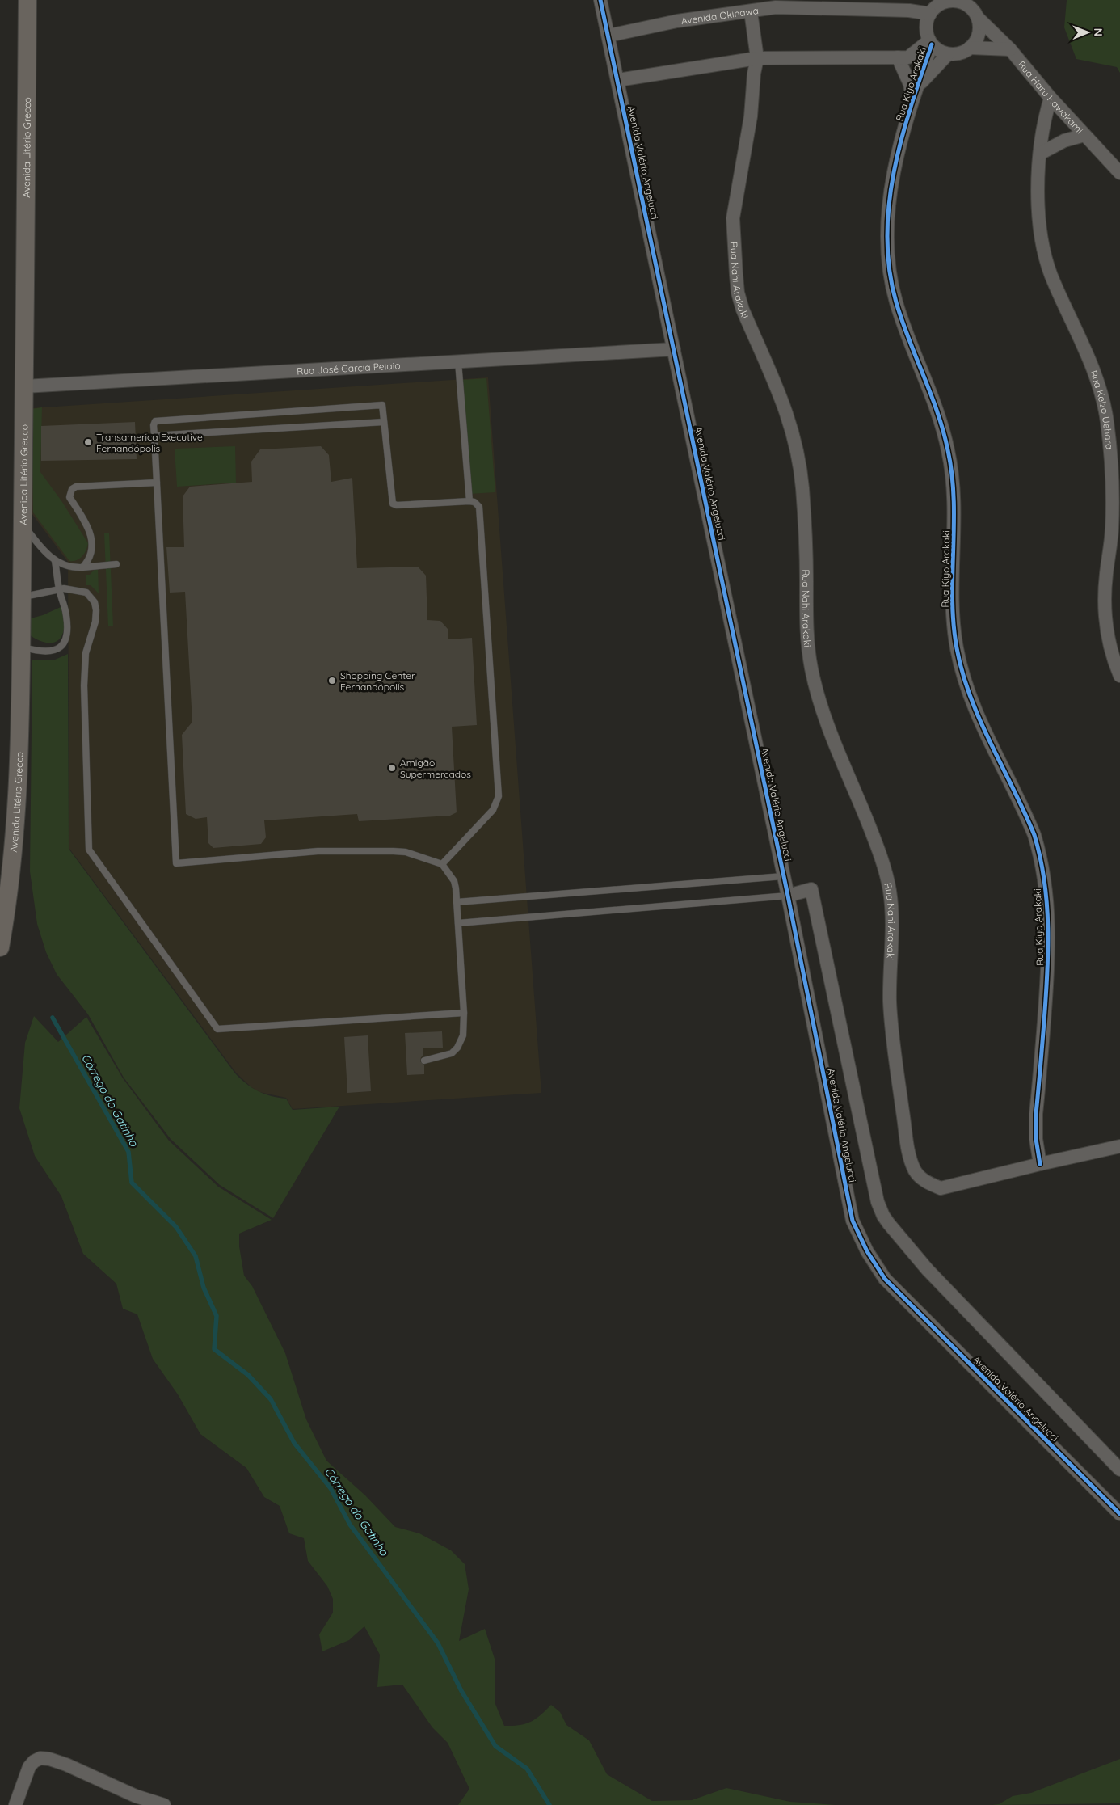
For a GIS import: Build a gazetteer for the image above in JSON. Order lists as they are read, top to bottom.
{
  "streets": {
    "main road": ["Avenida Litério Grecco"],
    "street": [
      "Avenida Okinawa",
      "Rua Kiyo Arakaki",
      "Rua Haru Kawakami",
      "Avenida Valério Angelucci",
      "Rua Nahi Arakaki",
      "Rua José Garcia Pelaio",
      "Rua Keizo Uehara"
    ]
  },
  "crossings": [
    ["Avenida Okinawa", "Rua Kiyo Arakaki"],
    ["Avenida Okinawa", "Rua Haru Kawakami"],
    ["Avenida Okinawa", "Avenida Valério Angelucci"],
    ["Avenida Okinawa", "Rua Nahi Arakaki"],
    ["Rua Kiyo Arakaki", "Rua Haru Kawakami"],
    ["Rua Kiyo Arakaki", "Rua Nahi Arakaki"],
    ["Rua Haru Kawakami", "Rua Keizo Uehara"],
    ["Avenida Litério Grecco", "Rua José Garcia Pelaio"],
    ["Avenida Valério Angelucci", "Rua José Garcia Pelaio"]
  ],
  "water": ["Córrego do Gatinho"],
  "places": ["Transamerica Executive Fernandópolis", "Shopping Center Fernandópolis", "Amigão Supermercados"],
  "north": "right"
}
